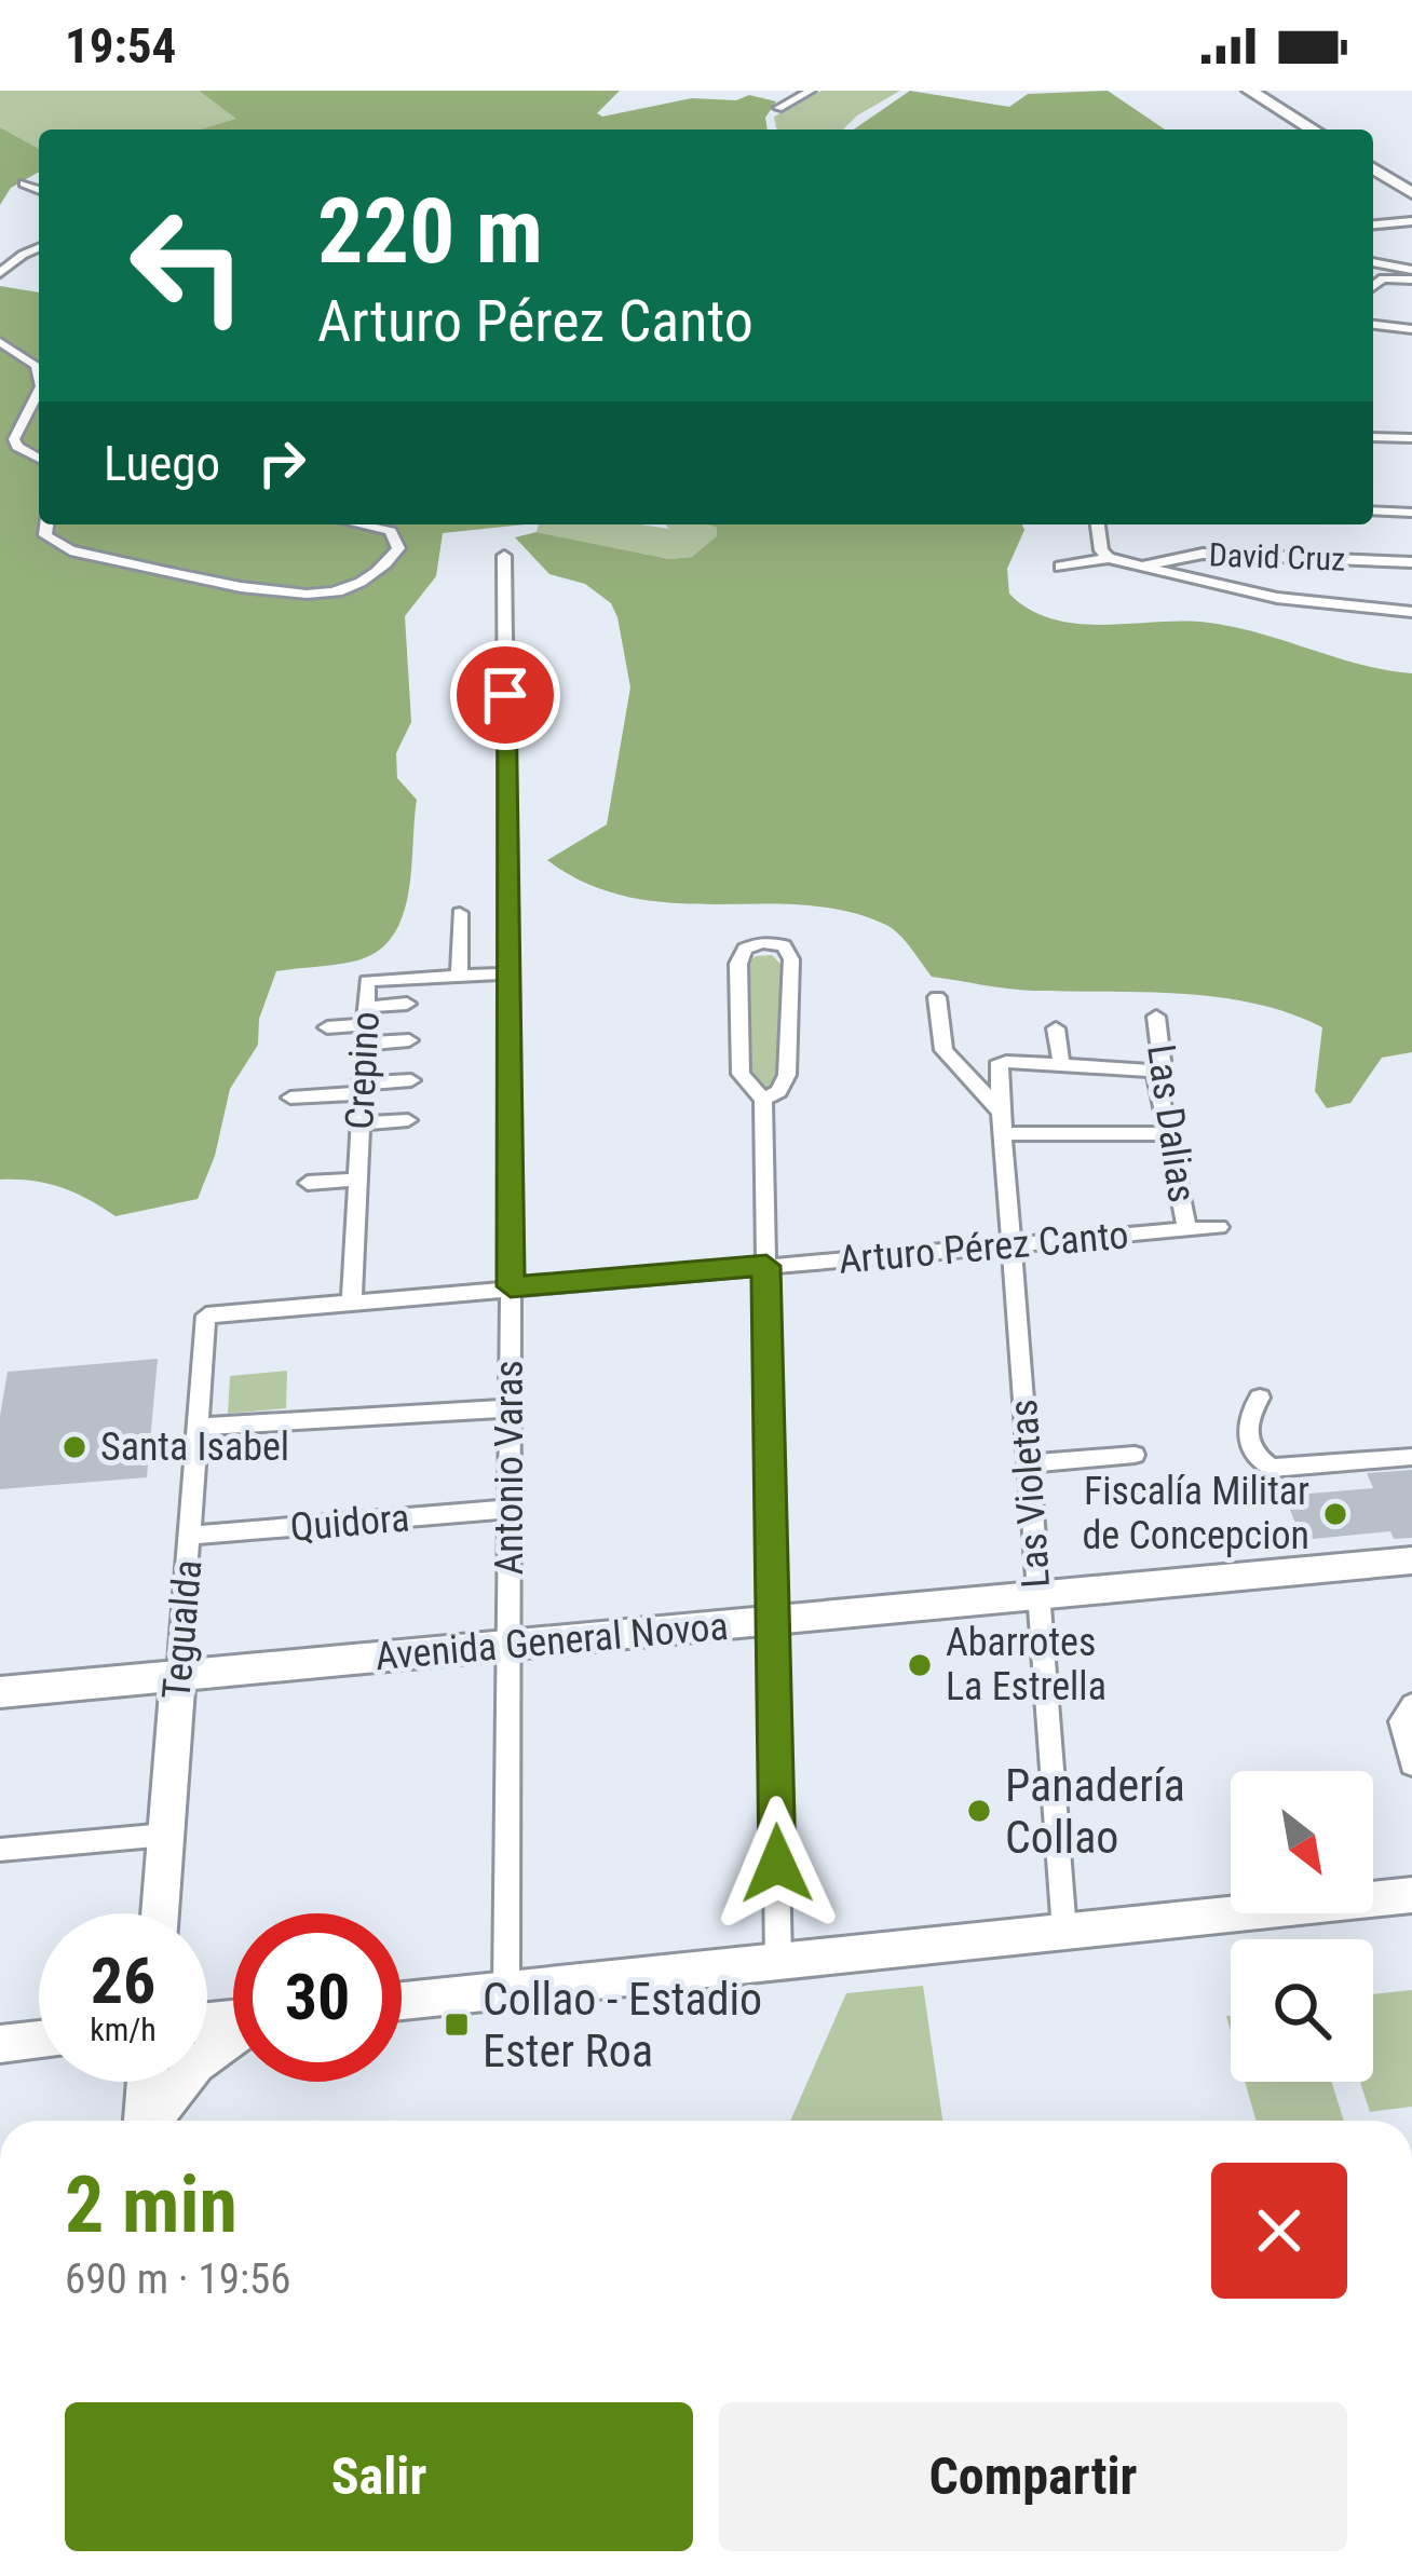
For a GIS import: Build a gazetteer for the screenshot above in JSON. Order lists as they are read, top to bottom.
{
  "streets": {
    "main road": ["Tegualda", "Avenida General Novoa"],
    "street": [
      "David Cruz",
      "Crepino",
      "Las Dalias",
      "Arturo Pérez Canto",
      "Antonio Varas",
      "Las Violetas",
      "Quidora"
    ]
  },
  "crossings": [
    ["Crepino", "Arturo Pérez Canto"],
    ["Crepino", "Antonio Varas"],
    ["Las Dalias", "Arturo Pérez Canto"],
    ["Arturo Pérez Canto", "Antonio Varas"],
    ["Arturo Pérez Canto", "Las Violetas"],
    ["Arturo Pérez Canto", "Tegualda"],
    ["Antonio Varas", "Quidora"],
    ["Antonio Varas", "Avenida General Novoa"],
    ["Las Violetas", "Avenida General Novoa"],
    ["Quidora", "Tegualda"],
    ["Tegualda", "Avenida General Novoa"]
  ],
  "places": {
    "other": [
      "Santa Isabel",
      "Fiscalía Militar de Concepcion",
      "Abarrotes La Estrella",
      "Panadería Collao"
    ],
    "transit": ["Collao - Estadio Ester Roa"]
  },
  "north": "bottom right",
  "page": {
    "status": "19:54",
    "turn": ["220 m", "Arturo Pérez Canto"],
    "then": "Luego",
    "speed": "26 km/h",
    "limit": "30",
    "heading": ["2 min", "690 m · 19:56"],
    "buttons": ["Salir", "Compartir"]
  }
}
